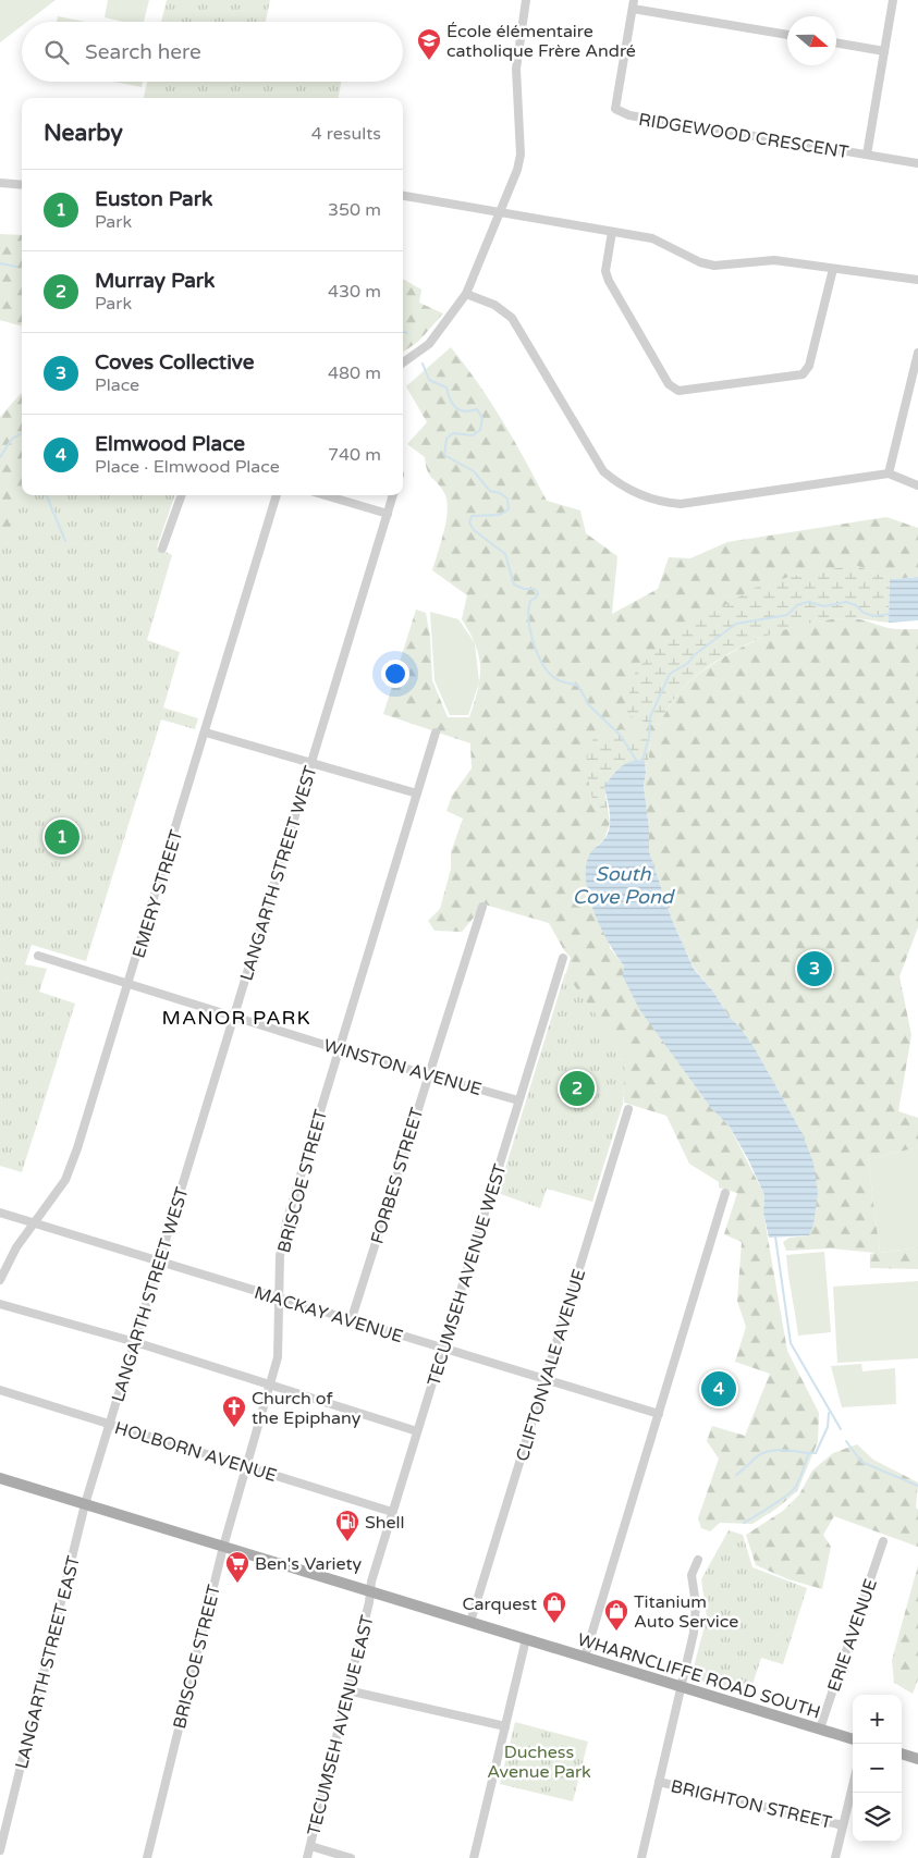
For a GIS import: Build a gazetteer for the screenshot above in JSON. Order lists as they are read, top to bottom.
{
  "streets": {
    "main road": ["WHARNCLIFFE ROAD SOUTH"],
    "street": [
      "RIDGEWOOD CRESCENT",
      "LANGARTH STREET WEST",
      "EMERY STREET",
      "WINSTON AVENUE",
      "FORBES STREET",
      "BRISCOE STREET",
      "TECUMSEH AVENUE WEST",
      "MACKAY AVENUE",
      "CLIFTONVALE AVENUE",
      "HOLBORN AVENUE",
      "ERIE AVENUE",
      "LANGARTH STREET EAST",
      "TECUMSEH AVENUE EAST",
      "BRIGHTON STREET"
    ]
  },
  "crossings": [
    ["LANGARTH STREET WEST", "WINSTON AVENUE"],
    ["LANGARTH STREET WEST", "MACKAY AVENUE"],
    ["LANGARTH STREET WEST", "HOLBORN AVENUE"],
    ["LANGARTH STREET WEST", "LANGARTH STREET EAST"],
    ["LANGARTH STREET WEST", "WHARNCLIFFE ROAD SOUTH"],
    ["EMERY STREET", "WINSTON AVENUE"],
    ["EMERY STREET", "MACKAY AVENUE"],
    ["WINSTON AVENUE", "FORBES STREET"],
    ["WINSTON AVENUE", "BRISCOE STREET"],
    ["WINSTON AVENUE", "TECUMSEH AVENUE WEST"],
    ["FORBES STREET", "MACKAY AVENUE"],
    ["BRISCOE STREET", "MACKAY AVENUE"],
    ["BRISCOE STREET", "HOLBORN AVENUE"],
    ["BRISCOE STREET", "WHARNCLIFFE ROAD SOUTH"],
    ["TECUMSEH AVENUE WEST", "MACKAY AVENUE"],
    ["TECUMSEH AVENUE WEST", "HOLBORN AVENUE"],
    ["TECUMSEH AVENUE WEST", "WHARNCLIFFE ROAD SOUTH"],
    ["TECUMSEH AVENUE WEST", "TECUMSEH AVENUE EAST"],
    ["MACKAY AVENUE", "CLIFTONVALE AVENUE"],
    ["CLIFTONVALE AVENUE", "WHARNCLIFFE ROAD SOUTH"],
    ["ERIE AVENUE", "WHARNCLIFFE ROAD SOUTH"],
    ["LANGARTH STREET EAST", "WHARNCLIFFE ROAD SOUTH"],
    ["WHARNCLIFFE ROAD SOUTH", "TECUMSEH AVENUE EAST"]
  ],
  "districts": ["MANOR PARK"],
  "water": ["South Cove Pond"],
  "parks": ["Duchess Avenue Park"],
  "places": {
    "school or university": ["École élémentaire catholique Frère André"],
    "church": ["Church of the Epiphany"],
    "fuel station": ["Shell"],
    "supermarket": ["Ben's Variety"],
    "shop": ["Carquest", "Titanium Auto Service"]
  },
  "north": "right",
  "page": {
    "search": "Search here",
    "heading": ["Nearby", "4 results"],
    "list": [
      {
        "mark": "1",
        "name": "Euston Park",
        "note": "Park",
        "value": "350 m"
      },
      {
        "mark": "2",
        "name": "Murray Park",
        "note": "Park",
        "value": "430 m"
      },
      {
        "mark": "3",
        "name": "Coves Collective",
        "note": "Place",
        "value": "480 m"
      },
      {
        "mark": "4",
        "name": "Elmwood Place",
        "note": "Place · Elmwood Place",
        "value": "740 m"
      }
    ],
    "pins": [
      "1",
      "3",
      "2",
      "4"
    ],
    "map_buttons": ["+", "−"]
  }
}
